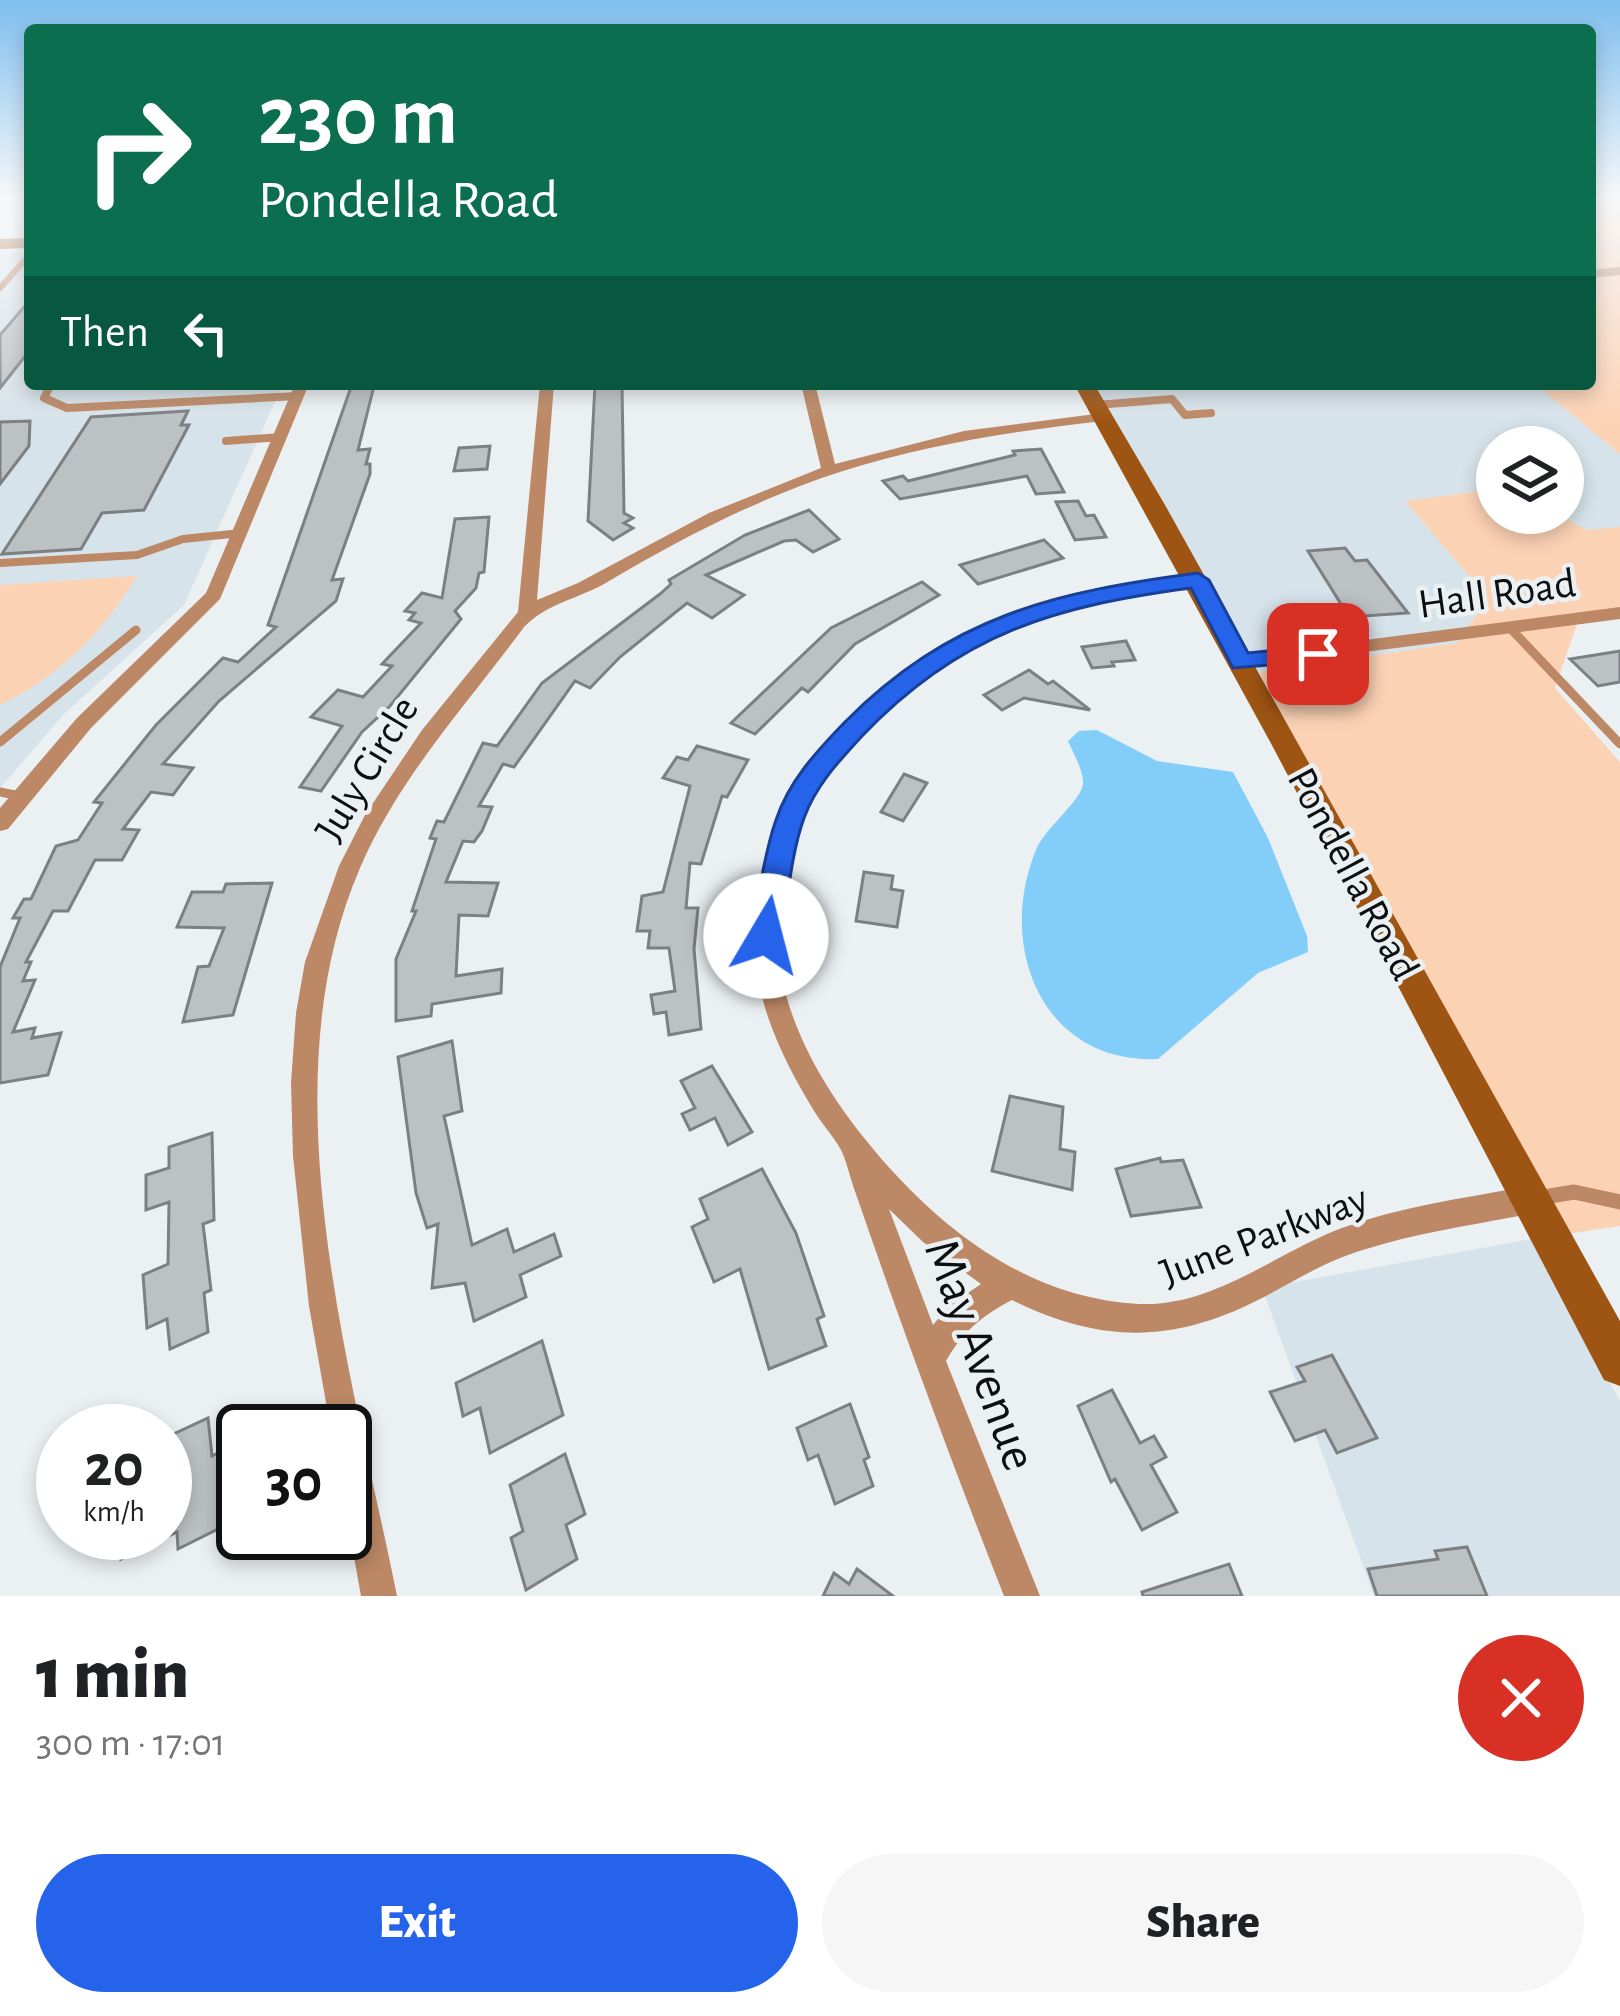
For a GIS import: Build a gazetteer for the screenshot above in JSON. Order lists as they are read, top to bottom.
{
  "streets": {
    "main road": ["Pondella Road"],
    "street": [
      "Hall Road",
      "July Circle",
      "June Parkway",
      "May Avenue"
    ]
  },
  "crossings": [
    ["Hall Road", "Pondella Road"],
    ["July Circle", "Pondella Road"],
    ["Pondella Road", "June Parkway"],
    ["June Parkway", "May Avenue"]
  ],
  "page": {
    "turn": ["230 m", "Pondella Road"],
    "then": "Then",
    "speed": "20 km/h",
    "limit": "30",
    "heading": ["1 min", "300 m · 17:01"],
    "buttons": ["Exit", "Share"]
  }
}
